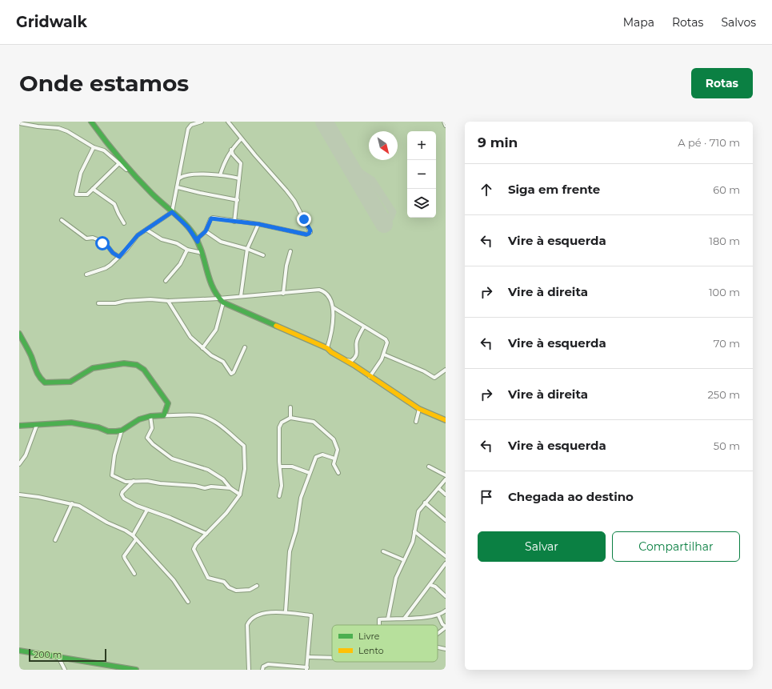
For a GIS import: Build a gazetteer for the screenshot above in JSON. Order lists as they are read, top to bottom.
{
  "legend": ["Livre", "Lento"],
  "scale_bar": "200 m",
  "north": "bottom right",
  "page": {
    "header": "Gridwalk",
    "nav": ["Mapa", "Rotas", "Salvos"],
    "buttons": [
      "Rotas",
      ["Salvar", "Compartilhar"]
    ],
    "title": "Onde estamos",
    "heading": ["9 min", "A pé · 710 m"],
    "map_buttons": ["+", "−"],
    "list": [
      ["Siga em frente", "60 m"],
      ["Vire à esquerda", "180 m"],
      ["Vire à direita", "100 m"],
      ["Vire à esquerda", "70 m"],
      ["Vire à direita", "250 m"],
      ["Vire à esquerda", "50 m"],
      "Chegada ao destino"
    ],
    "scale": "200 m"
  }
}
